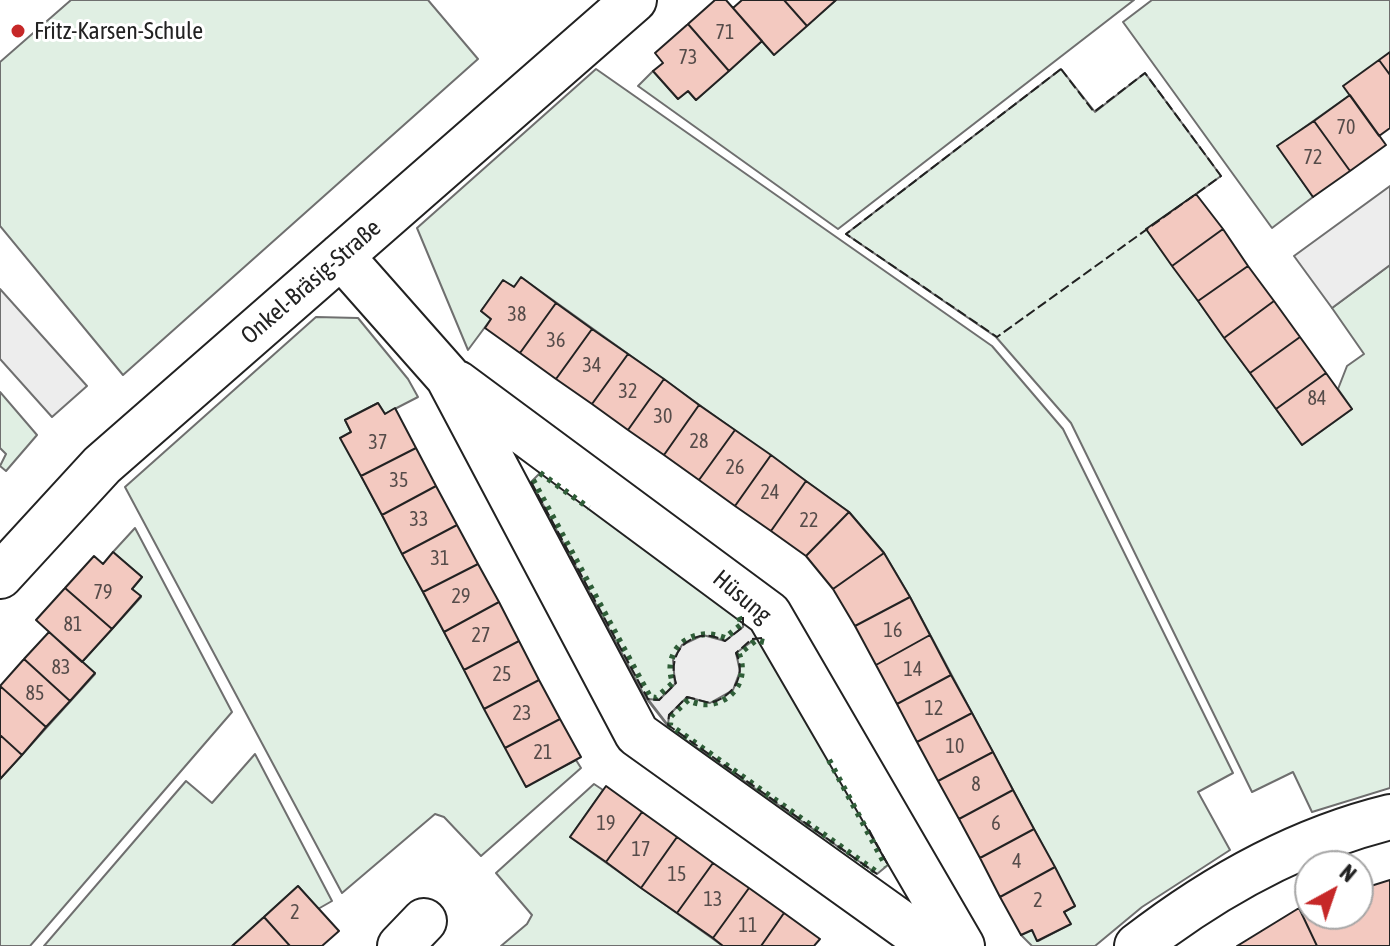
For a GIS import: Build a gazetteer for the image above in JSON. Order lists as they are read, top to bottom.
{
  "streets": {
    "street": ["Onkel-Bräsig-Straße", "Hüsung"]
  },
  "crossings": [
    ["Onkel-Bräsig-Straße", "Hüsung"]
  ],
  "places": ["Fritz-Karsen-Schule"],
  "house_numbers": [
    "71",
    "73",
    "70",
    "72",
    "38",
    "36",
    "34",
    "32",
    "84",
    "30",
    "28",
    "37",
    "26",
    "35",
    "24",
    "33",
    "22",
    "31",
    "79",
    "29",
    "81",
    "16",
    "27",
    "83",
    "14",
    "25",
    "85",
    "12",
    "23",
    "10",
    "21",
    "8",
    "19",
    "6",
    "17",
    "4",
    "15",
    "13",
    "2",
    "2",
    "11"
  ],
  "north": "top right"
}
